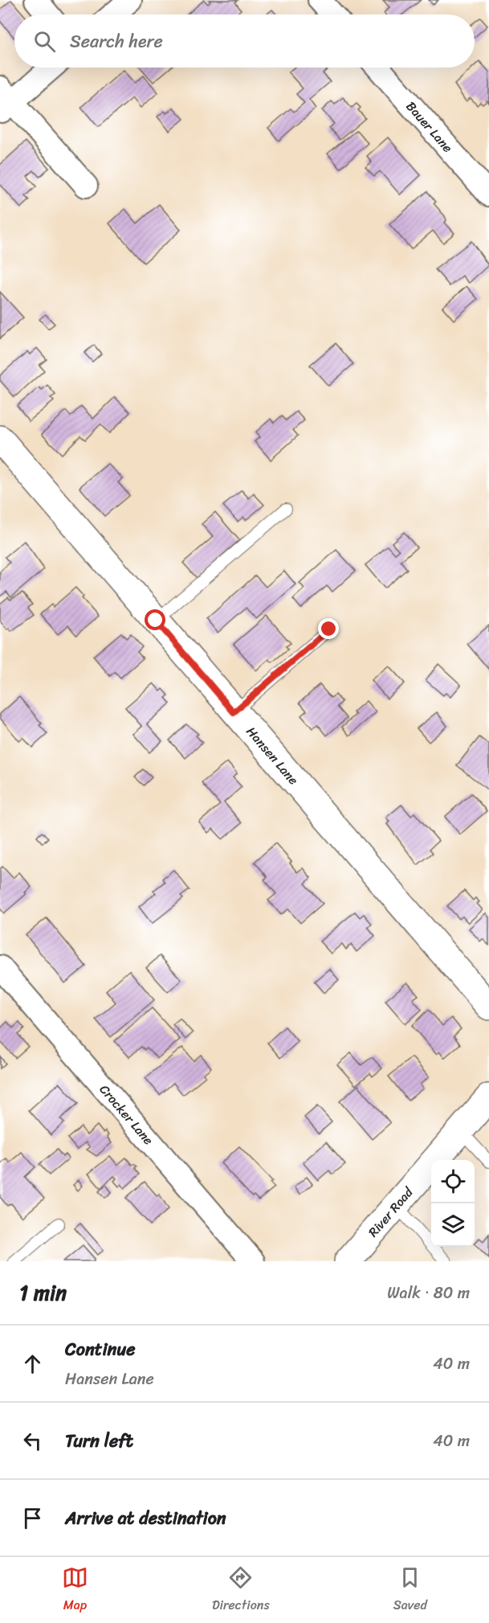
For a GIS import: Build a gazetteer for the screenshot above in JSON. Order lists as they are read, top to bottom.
{
  "streets": {
    "street": [
      "Bauer Lane",
      "Hansen Lane",
      "Crocker Lane",
      "River Road"
    ]
  },
  "page": {
    "search": "Search here",
    "heading": ["1 min", "Walk · 80 m"],
    "list": [
      ["Continue", "Hansen Lane", "40 m"],
      ["Turn left", "40 m"],
      "Arrive at destination"
    ],
    "nav": ["Map", "Directions", "Saved"]
  }
}
